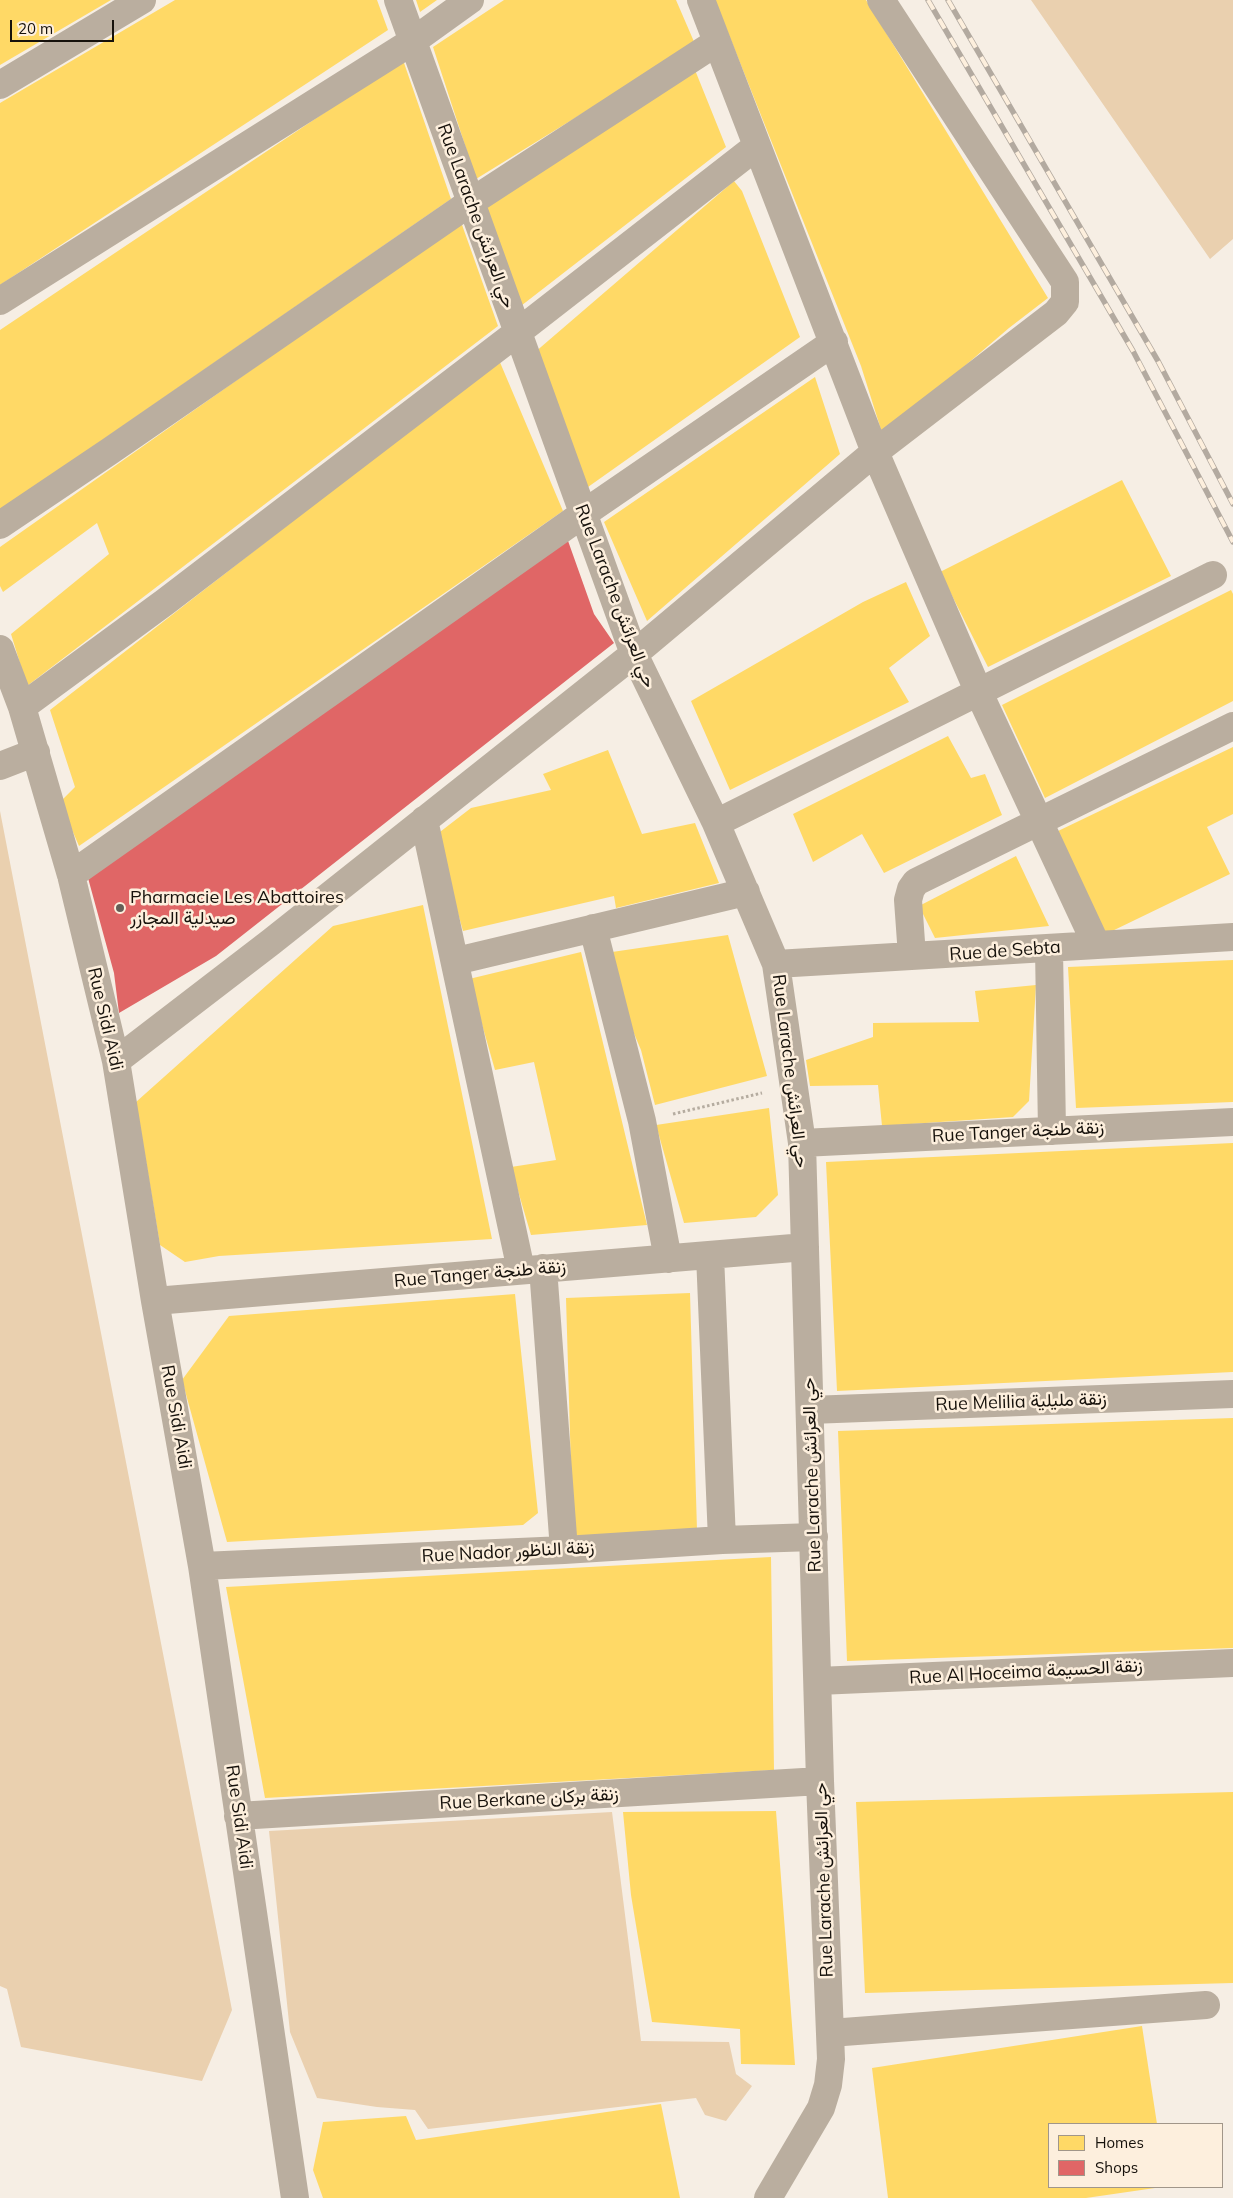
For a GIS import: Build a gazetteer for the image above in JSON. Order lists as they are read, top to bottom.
{
  "streets": {
    "street": [
      "Rue Larache حي العرائش",
      "Rue de Sebta",
      "Rue Sidi Aidi",
      "Rue Tanger زنقة طنجة",
      "Rue Melilia زنقة مليلية",
      "Rue Nador زنقة الناظور",
      "Rue Al Hoceima زنقة الحسيمة",
      "Rue Berkane زنقة بركان"
    ]
  },
  "crossings": [
    ["Rue Larache حي العرائش", "Rue de Sebta"],
    ["Rue Larache حي العرائش", "Rue Tanger زنقة طنجة"],
    ["Rue Larache حي العرائش", "Rue Melilia زنقة مليلية"],
    ["Rue Larache حي العرائش", "Rue Nador زنقة الناظور"],
    ["Rue Larache حي العرائش", "Rue Al Hoceima زنقة الحسيمة"],
    ["Rue Larache حي العرائش", "Rue Berkane زنقة بركان"],
    ["Rue Sidi Aidi", "Rue Tanger زنقة طنجة"],
    ["Rue Sidi Aidi", "Rue Nador زنقة الناظور"],
    ["Rue Sidi Aidi", "Rue Berkane زنقة بركان"]
  ],
  "places": ["Pharmacie Les Abattoires صيدلية المجازر"],
  "legend": ["Homes", "Shops"],
  "scale_bar": "20 m"
}
